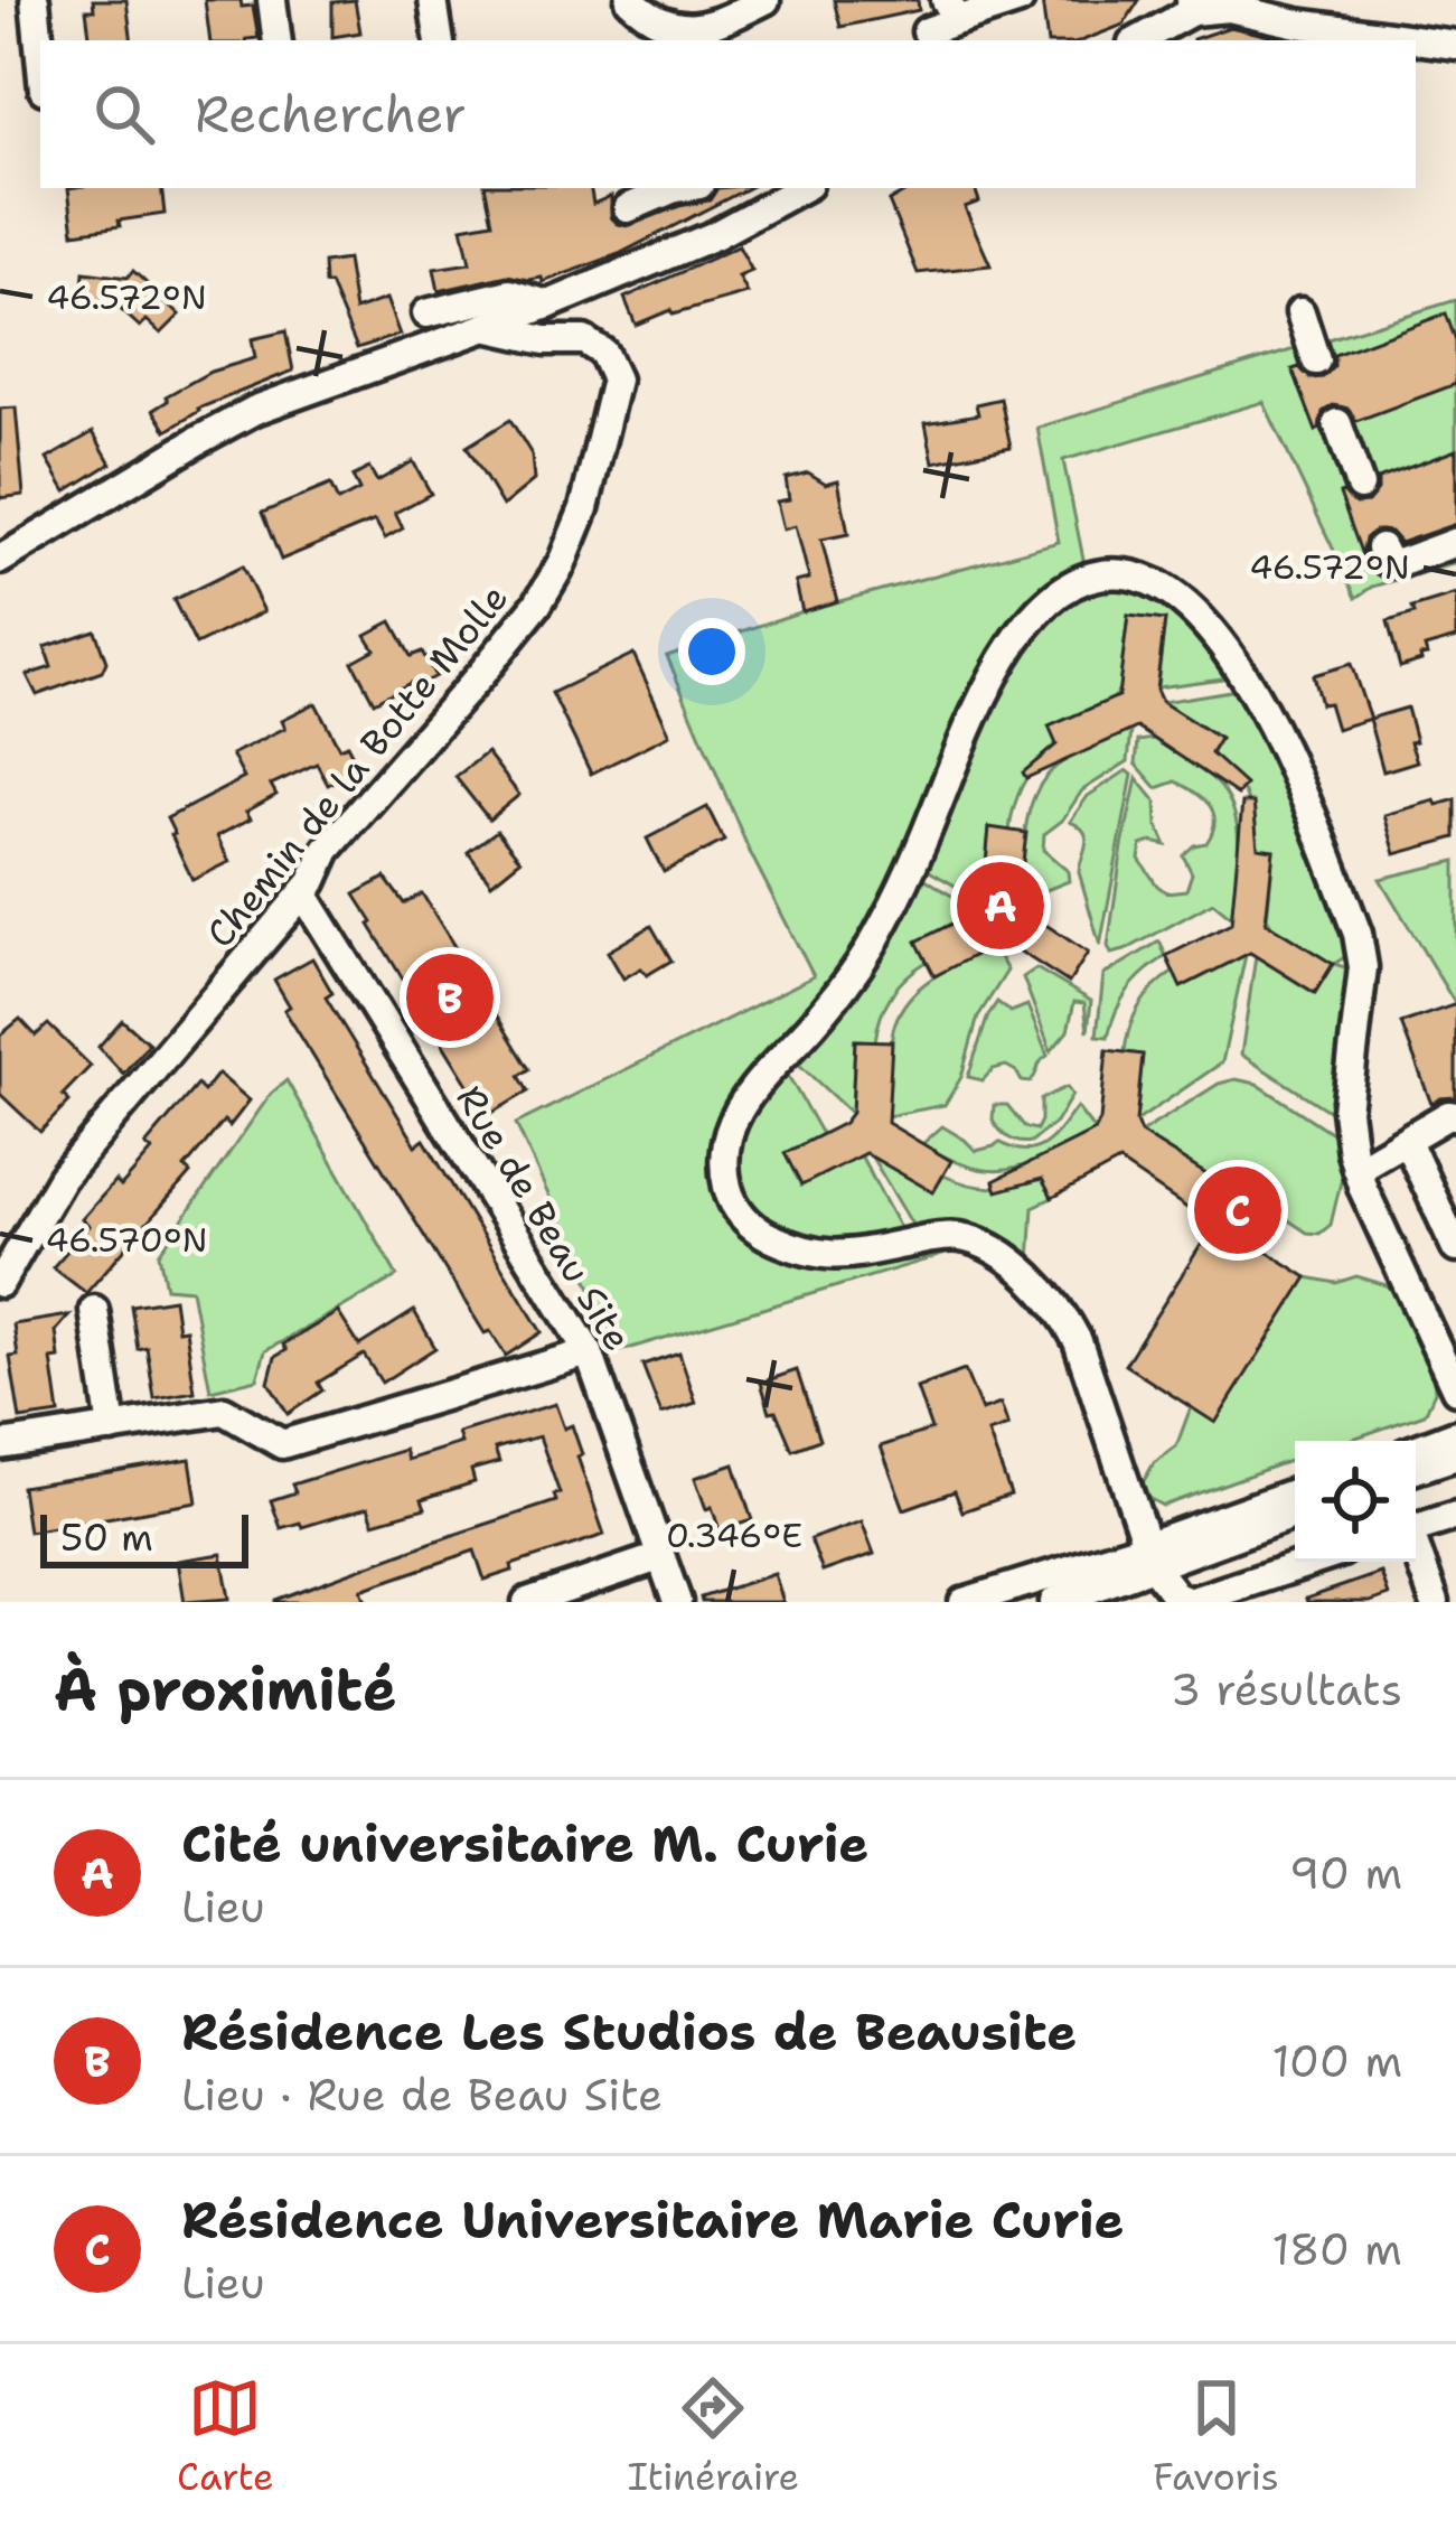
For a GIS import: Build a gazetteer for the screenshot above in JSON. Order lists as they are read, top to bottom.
{
  "streets": {
    "street": ["Chemin de la Botte Molle", "Rue de Beau Site"]
  },
  "crossings": [
    ["Chemin de la Botte Molle", "Rue de Beau Site"]
  ],
  "scale_bar": "50 m",
  "page": {
    "search": "Rechercher",
    "pins": ["A", "B", "C"],
    "scale": "50 m",
    "heading": ["À proximité", "3 résultats"],
    "list": [
      {
        "mark": "A",
        "name": "Cité universitaire M. Curie",
        "note": "Lieu",
        "value": "90 m"
      },
      {
        "mark": "B",
        "name": "Résidence Les Studios de Beausite",
        "note": "Lieu · Rue de Beau Site",
        "value": "100 m"
      },
      {
        "mark": "C",
        "name": "Résidence Universitaire Marie Curie",
        "note": "Lieu",
        "value": "180 m"
      }
    ],
    "nav": ["Carte", "Itinéraire", "Favoris"]
  },
  "coordinates": ["46.572°N", "46.570°N", "0.346°E"]
}
